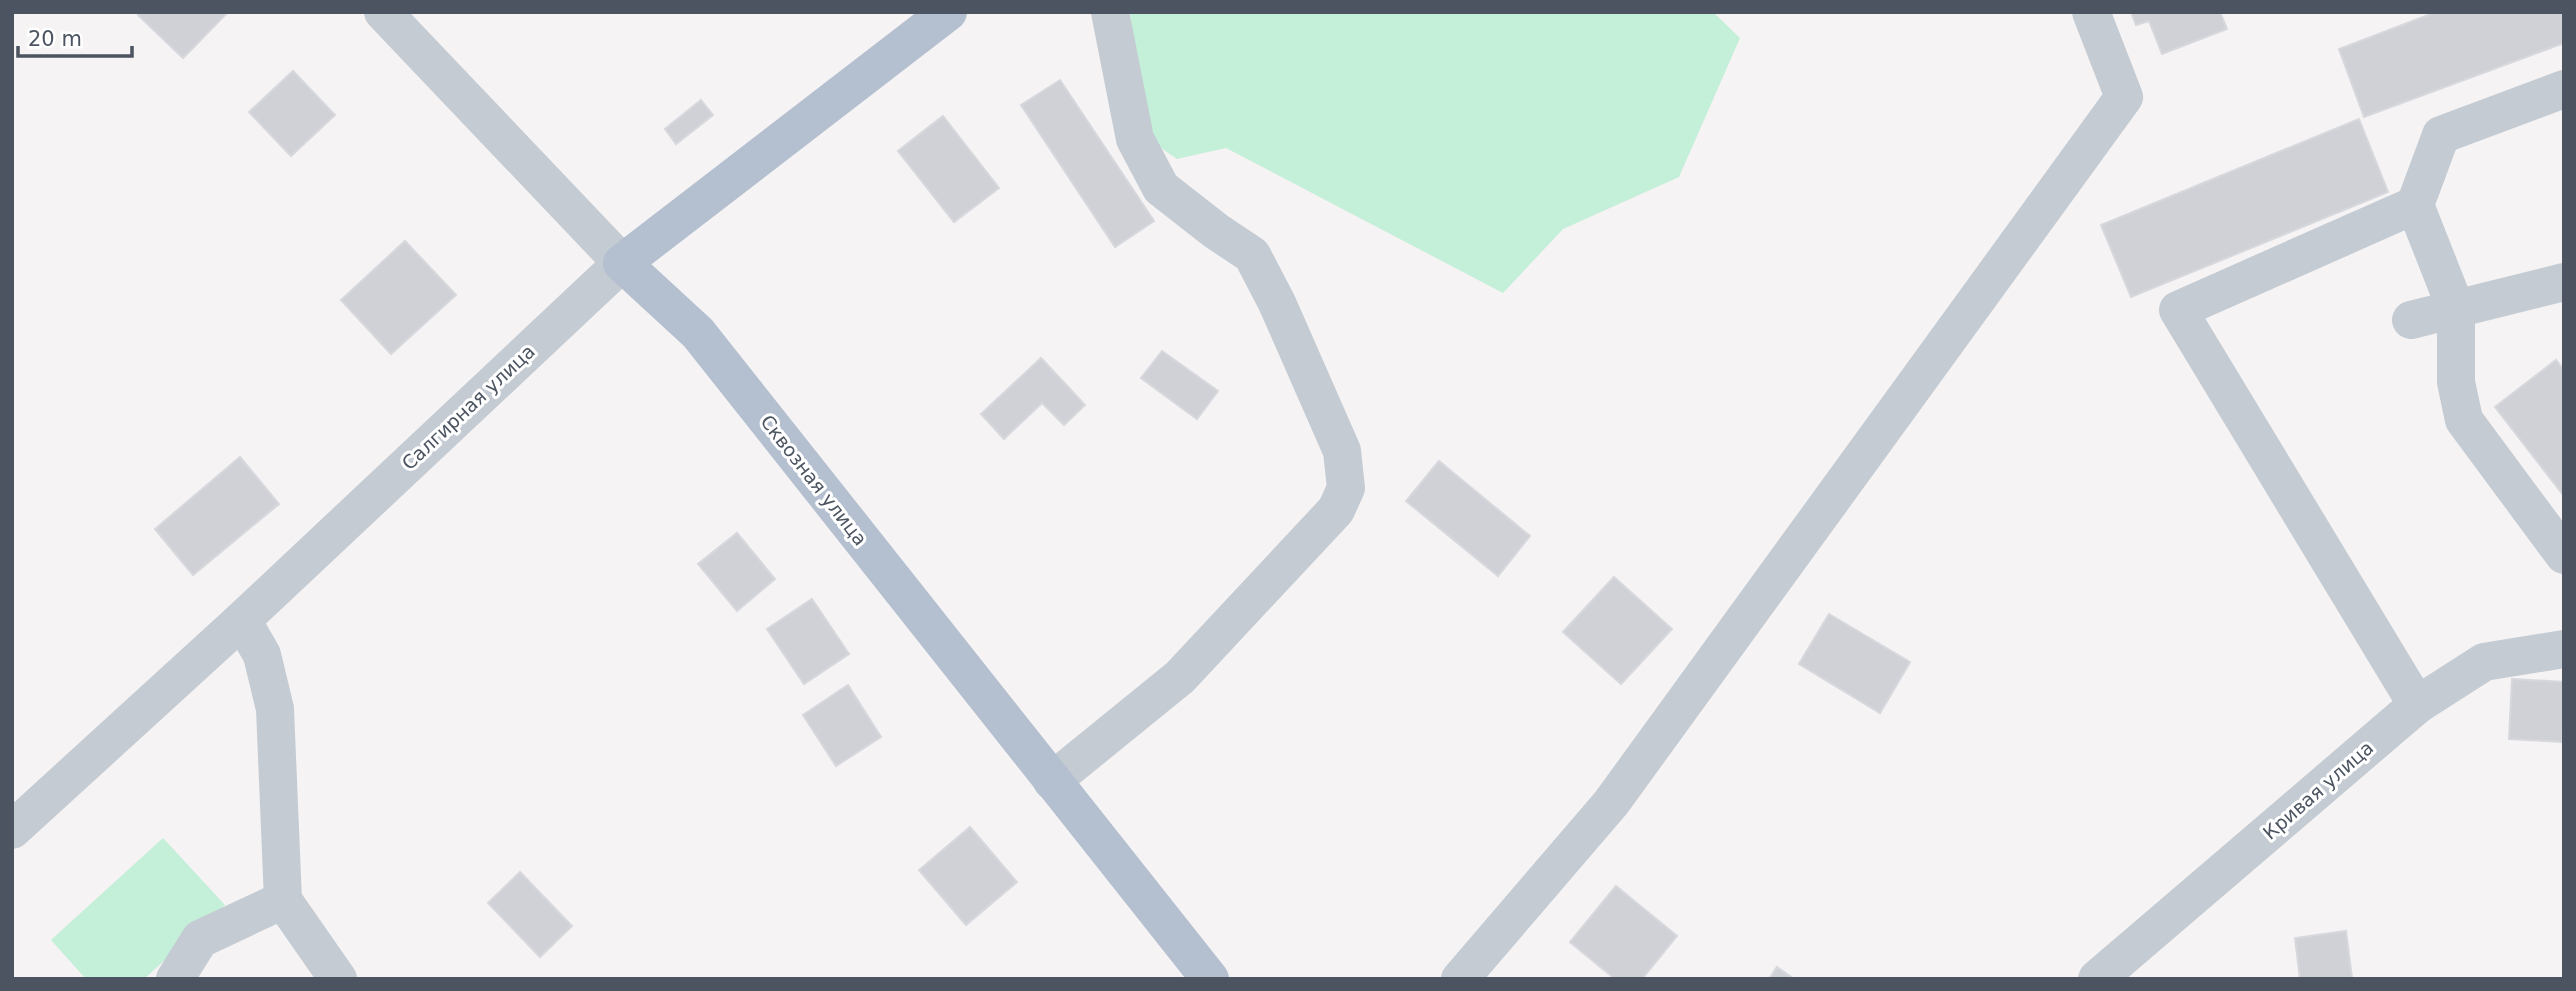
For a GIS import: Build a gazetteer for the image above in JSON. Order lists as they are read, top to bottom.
{
  "streets": {
    "main road": ["Салгирная улица", "Сквозная улица"],
    "street": ["Кривая улица"]
  },
  "crossings": [
    ["Салгирная улица", "Сквозная улица"]
  ],
  "scale_bar": "20 m"
}
